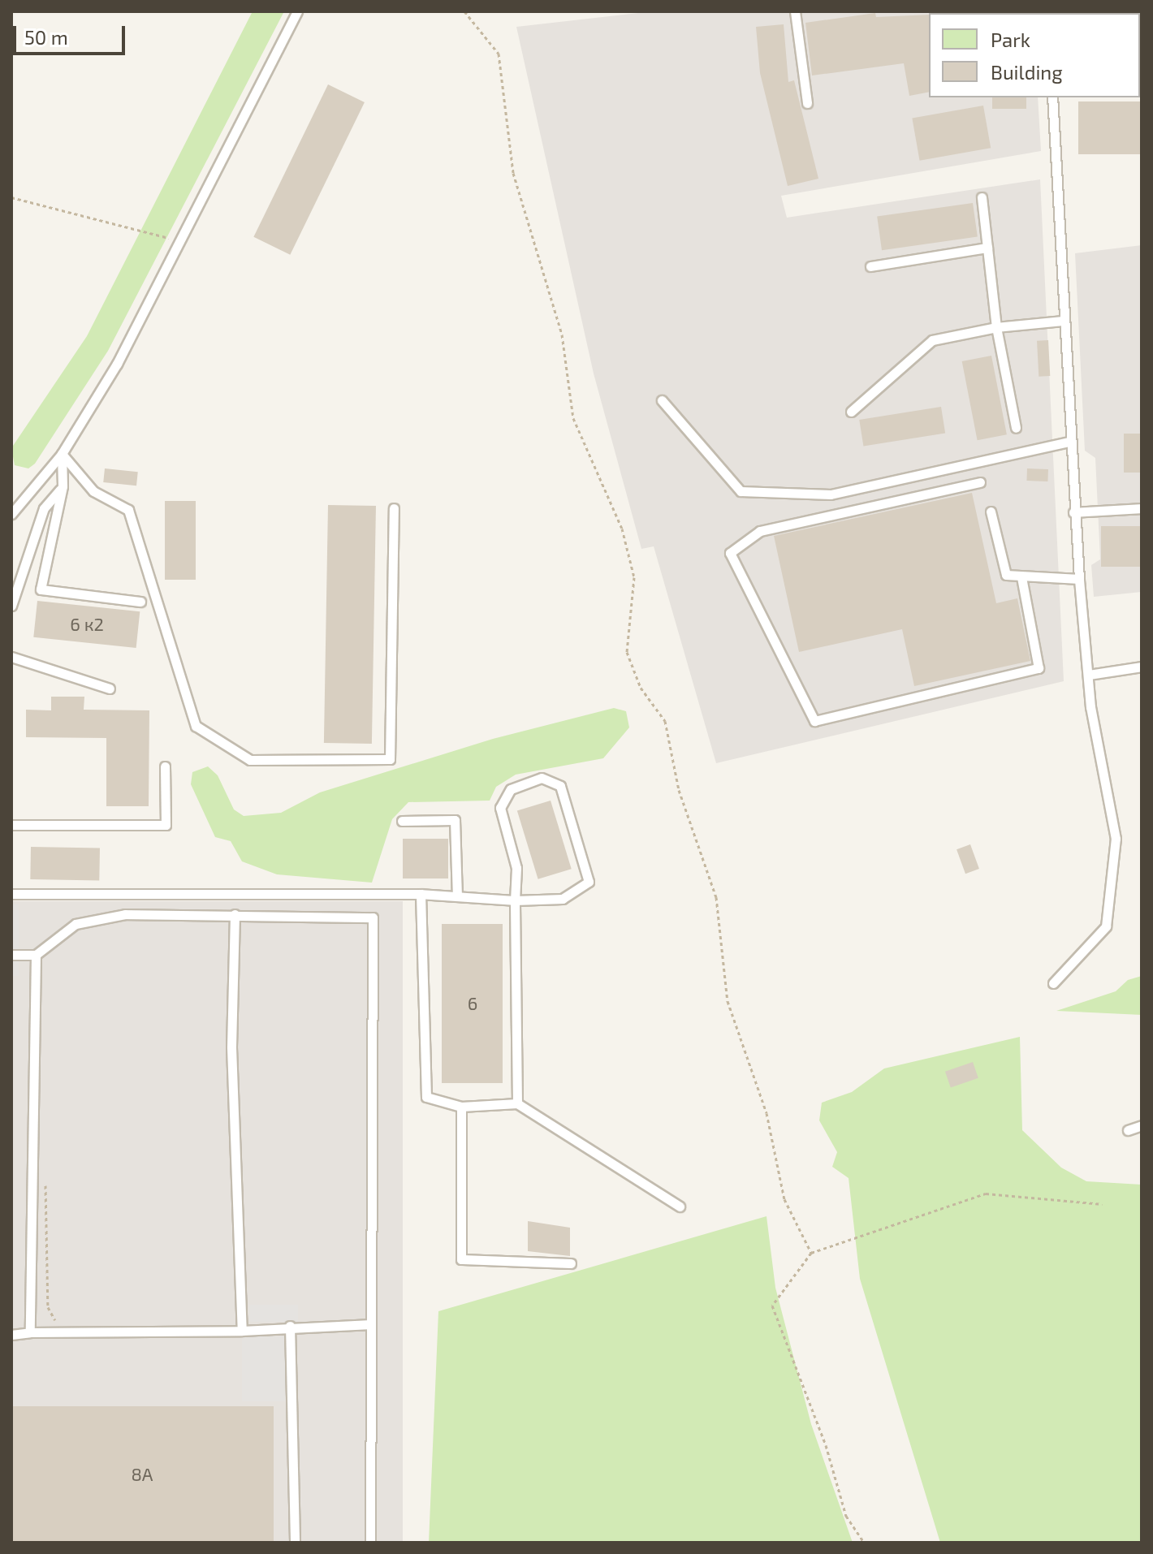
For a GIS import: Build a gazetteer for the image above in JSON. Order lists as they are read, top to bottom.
{
  "house_numbers": ["6 к2", "6", "8А"],
  "legend": ["Park", "Building"],
  "scale_bar": "50 m"
}
